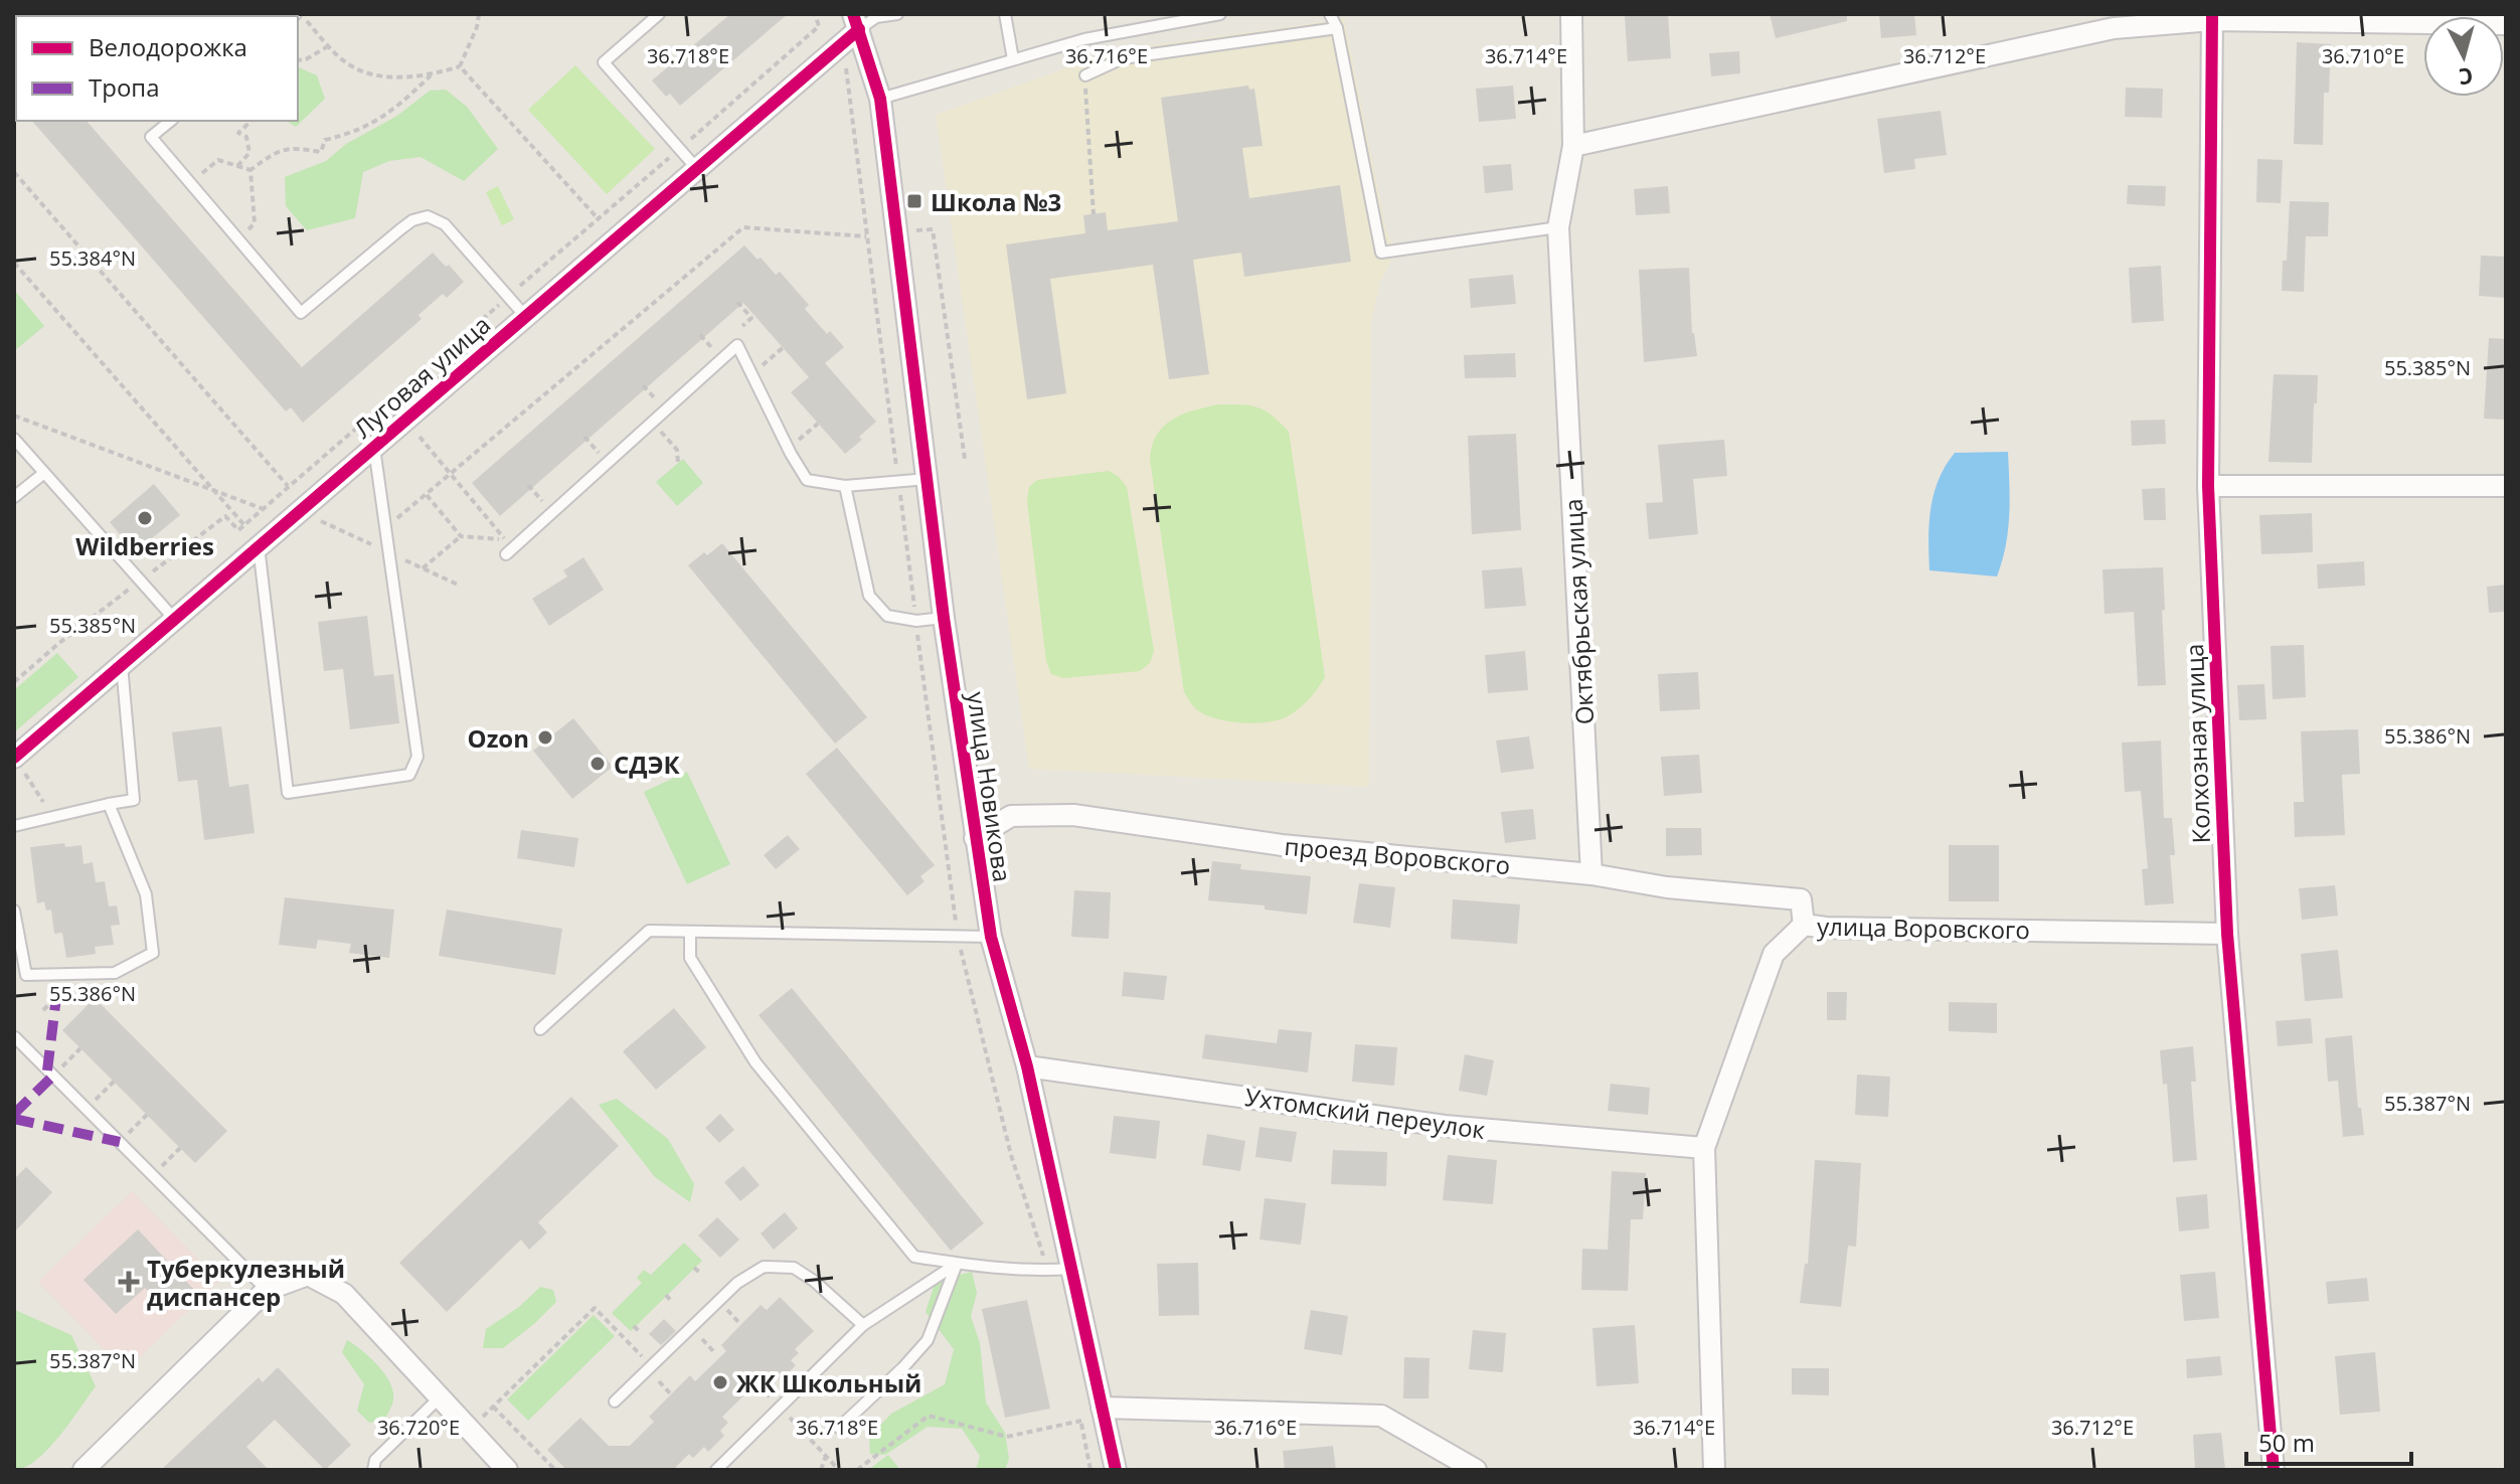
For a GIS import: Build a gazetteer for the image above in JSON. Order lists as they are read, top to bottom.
{
  "streets": {
    "street": [
      "Луговая улица",
      "Октябрьская улица",
      "Колхозная улица",
      "улица Новикова",
      "проезд Воровского",
      "улица Воровского",
      "Ухтомский переулок"
    ]
  },
  "crossings": [
    ["Луговая улица", "улица Новикова"],
    ["Октябрьская улица", "проезд Воровского"],
    ["Колхозная улица", "улица Воровского"],
    ["улица Новикова", "проезд Воровского"],
    ["улица Новикова", "Ухтомский переулок"],
    ["проезд Воровского", "улица Воровского"],
    ["улица Воровского", "Ухтомский переулок"]
  ],
  "places": {
    "transit": ["Школа №3"],
    "other": [
      "Wildberries",
      "Ozon",
      "СДЭК",
      "ЖК Школьный"
    ],
    "health": ["Туберкулезный диспансер"]
  },
  "legend": ["Велодорожка", "Тропа"],
  "scale_bar": "50 m",
  "north": "bottom",
  "coordinates": [
    "36.718°E",
    "36.716°E",
    "36.714°E",
    "36.712°E",
    "36.710°E",
    "55.384°N",
    "55.385°N",
    "55.386°N",
    "55.387°N",
    "36.720°E"
  ]
}
